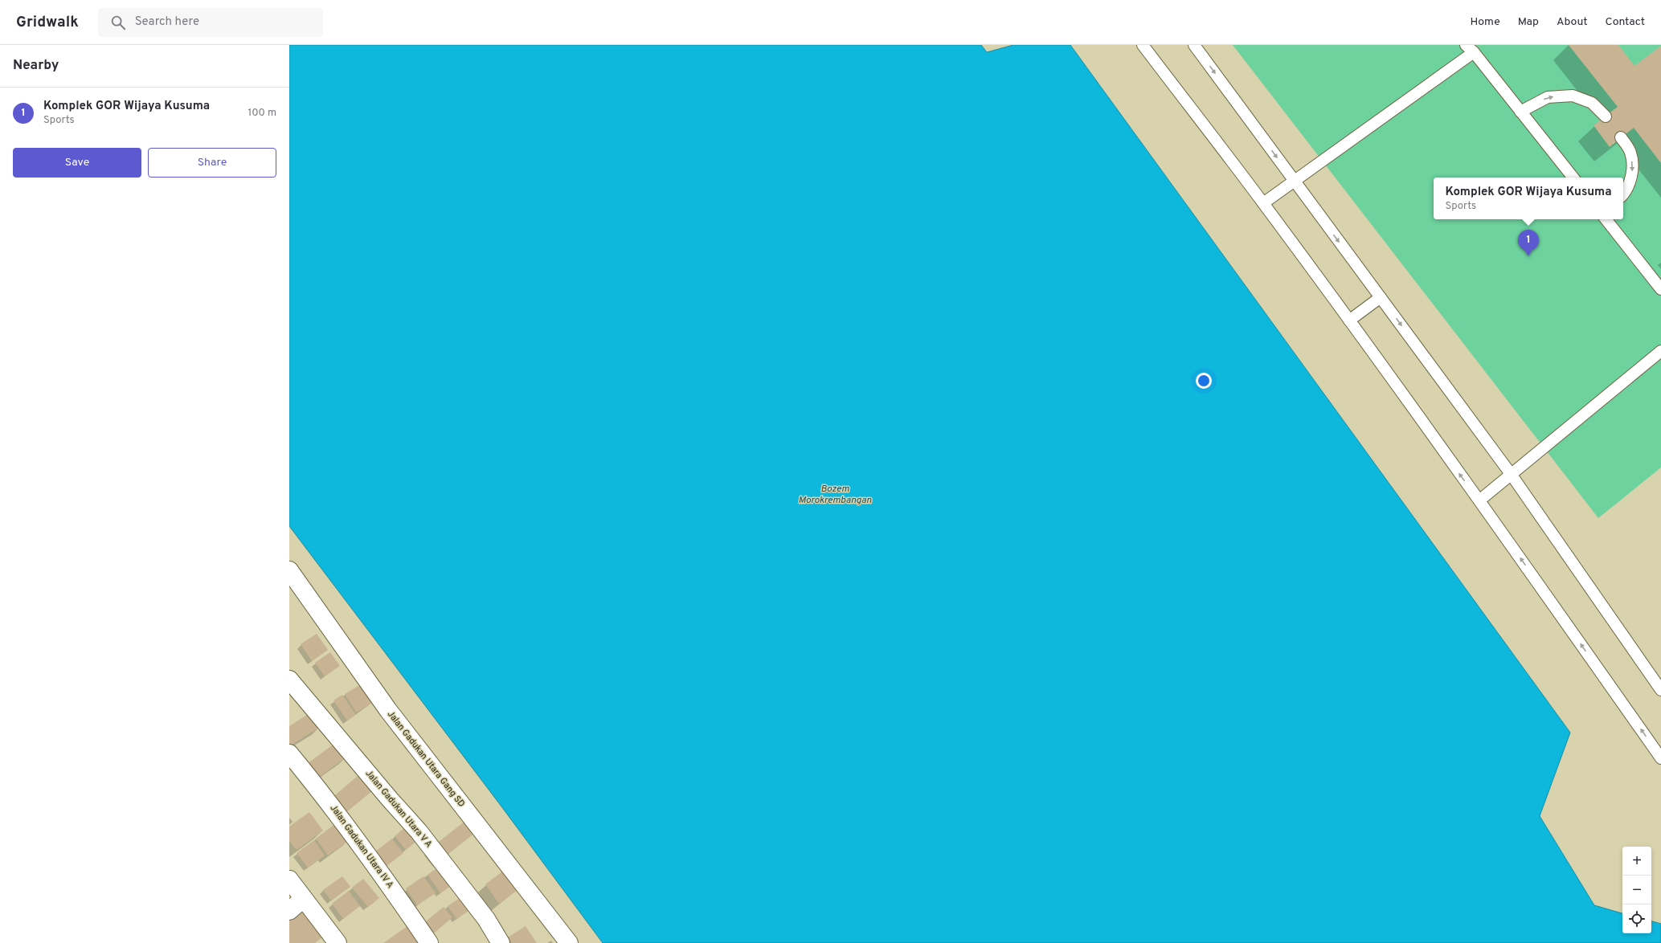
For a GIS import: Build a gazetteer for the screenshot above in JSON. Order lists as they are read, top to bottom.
{
  "streets": {
    "street": ["Jalan Gadukan Utara Gang SD", "Jalan Gadukan Utara V A", "Jalan Gadukan Utara IV A"]
  },
  "water": ["Bozem Morokrembangan"],
  "page": {
    "header": "Gridwalk",
    "search": "Search here",
    "nav": [
      "Home",
      "Map",
      "About",
      "Contact"
    ],
    "heading": "Nearby",
    "list": [
      {
        "mark": "1",
        "name": "Komplek GOR Wijaya Kusuma",
        "note": "Sports",
        "value": "100 m"
      }
    ],
    "buttons": ["Save", "Share"],
    "popup": ["Komplek GOR Wijaya Kusuma", "Sports"],
    "pins": "1",
    "map_buttons": ["+", "−"]
  }
}
